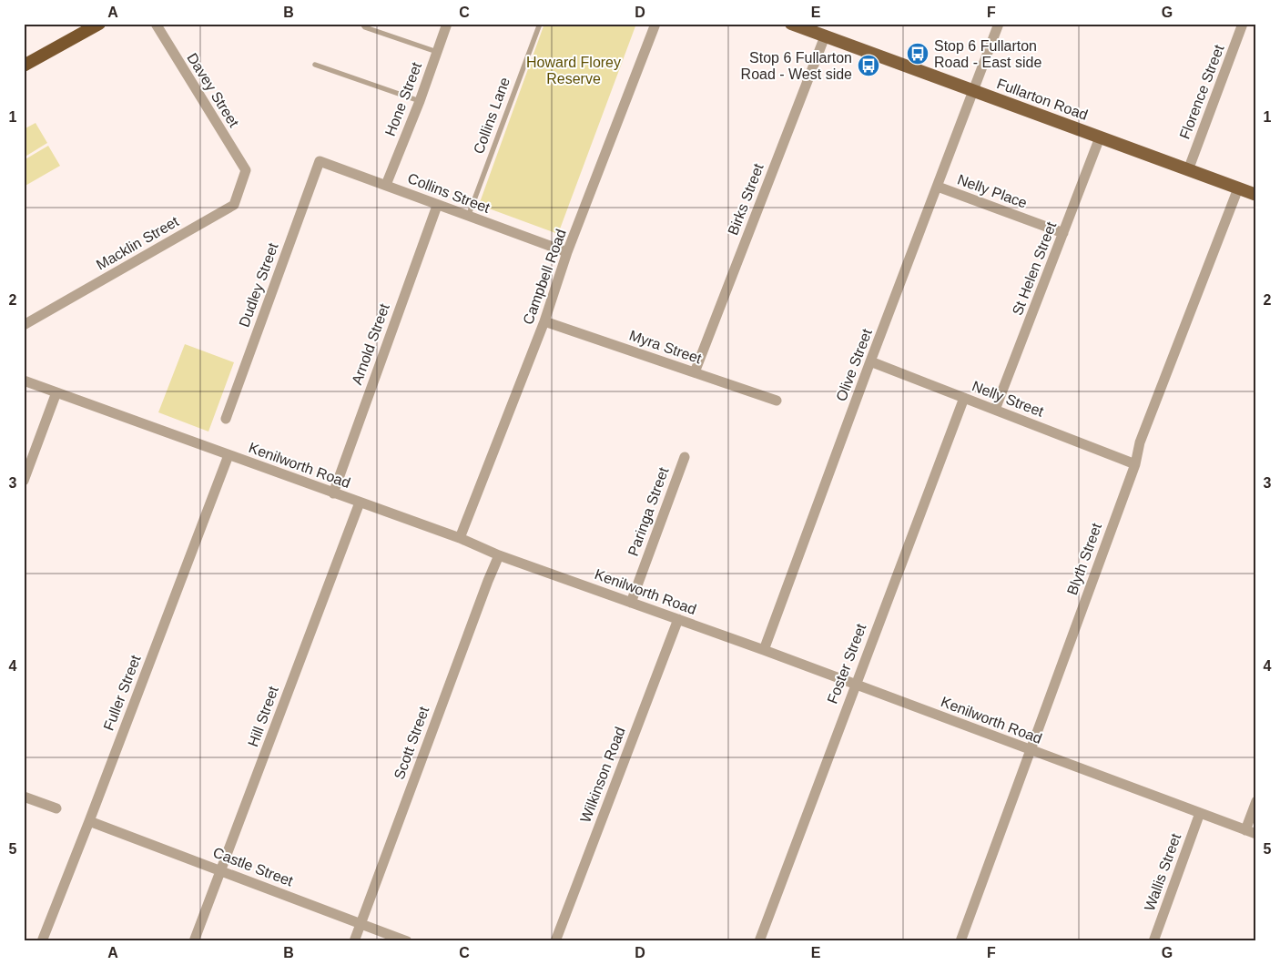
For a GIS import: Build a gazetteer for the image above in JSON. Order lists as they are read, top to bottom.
{
  "streets": {
    "main road": ["Fullarton Road"],
    "street": [
      "Davey Street",
      "Florence Street",
      "Hone Street",
      "Nelly Place",
      "Collins Street",
      "Birks Street",
      "Macklin Street",
      "St Helen Street",
      "Campbell Road",
      "Dudley Street",
      "Arnold Street",
      "Myra Street",
      "Olive Street",
      "Nelly Street",
      "Kenilworth Road",
      "Paringa Street",
      "Blyth Street",
      "Foster Street",
      "Fuller Street",
      "Hill Street",
      "Scott Street",
      "Wilkinson Road",
      "Castle Street",
      "Wallis Street"
    ],
    "lane": ["Collins Lane"]
  },
  "crossings": [
    ["Davey Street", "Macklin Street"],
    ["Florence Street", "Fullarton Road"],
    ["Hone Street", "Collins Street"],
    ["Fullarton Road", "Birks Street"],
    ["Fullarton Road", "St Helen Street"],
    ["Fullarton Road", "Olive Street"],
    ["Fullarton Road", "Blyth Street"],
    ["Collins Lane", "Collins Street"],
    ["Nelly Place", "St Helen Street"],
    ["Nelly Place", "Olive Street"],
    ["Collins Street", "Campbell Road"],
    ["Collins Street", "Dudley Street"],
    ["Collins Street", "Arnold Street"],
    ["Birks Street", "Myra Street"],
    ["St Helen Street", "Nelly Street"],
    ["Campbell Road", "Myra Street"],
    ["Campbell Road", "Kenilworth Road"],
    ["Arnold Street", "Kenilworth Road"],
    ["Olive Street", "Nelly Street"],
    ["Olive Street", "Kenilworth Road"],
    ["Nelly Street", "Blyth Street"],
    ["Nelly Street", "Foster Street"],
    ["Kenilworth Road", "Paringa Street"],
    ["Kenilworth Road", "Blyth Street"],
    ["Kenilworth Road", "Foster Street"],
    ["Kenilworth Road", "Fuller Street"],
    ["Kenilworth Road", "Hill Street"],
    ["Kenilworth Road", "Scott Street"],
    ["Kenilworth Road", "Wilkinson Road"],
    ["Kenilworth Road", "Wallis Street"],
    ["Fuller Street", "Castle Street"],
    ["Hill Street", "Castle Street"],
    ["Scott Street", "Castle Street"]
  ],
  "parks": ["Howard Florey Reserve"],
  "places": {
    "bus stop": ["Stop 6 Fullarton Road - East side", "Stop 6 Fullarton Road - West side"]
  },
  "grid": {
    "columns": [
      "A",
      "B",
      "C",
      "D",
      "E",
      "F",
      "G"
    ],
    "rows": [
      "1",
      "2",
      "3",
      "4",
      "5"
    ]
  }
}
